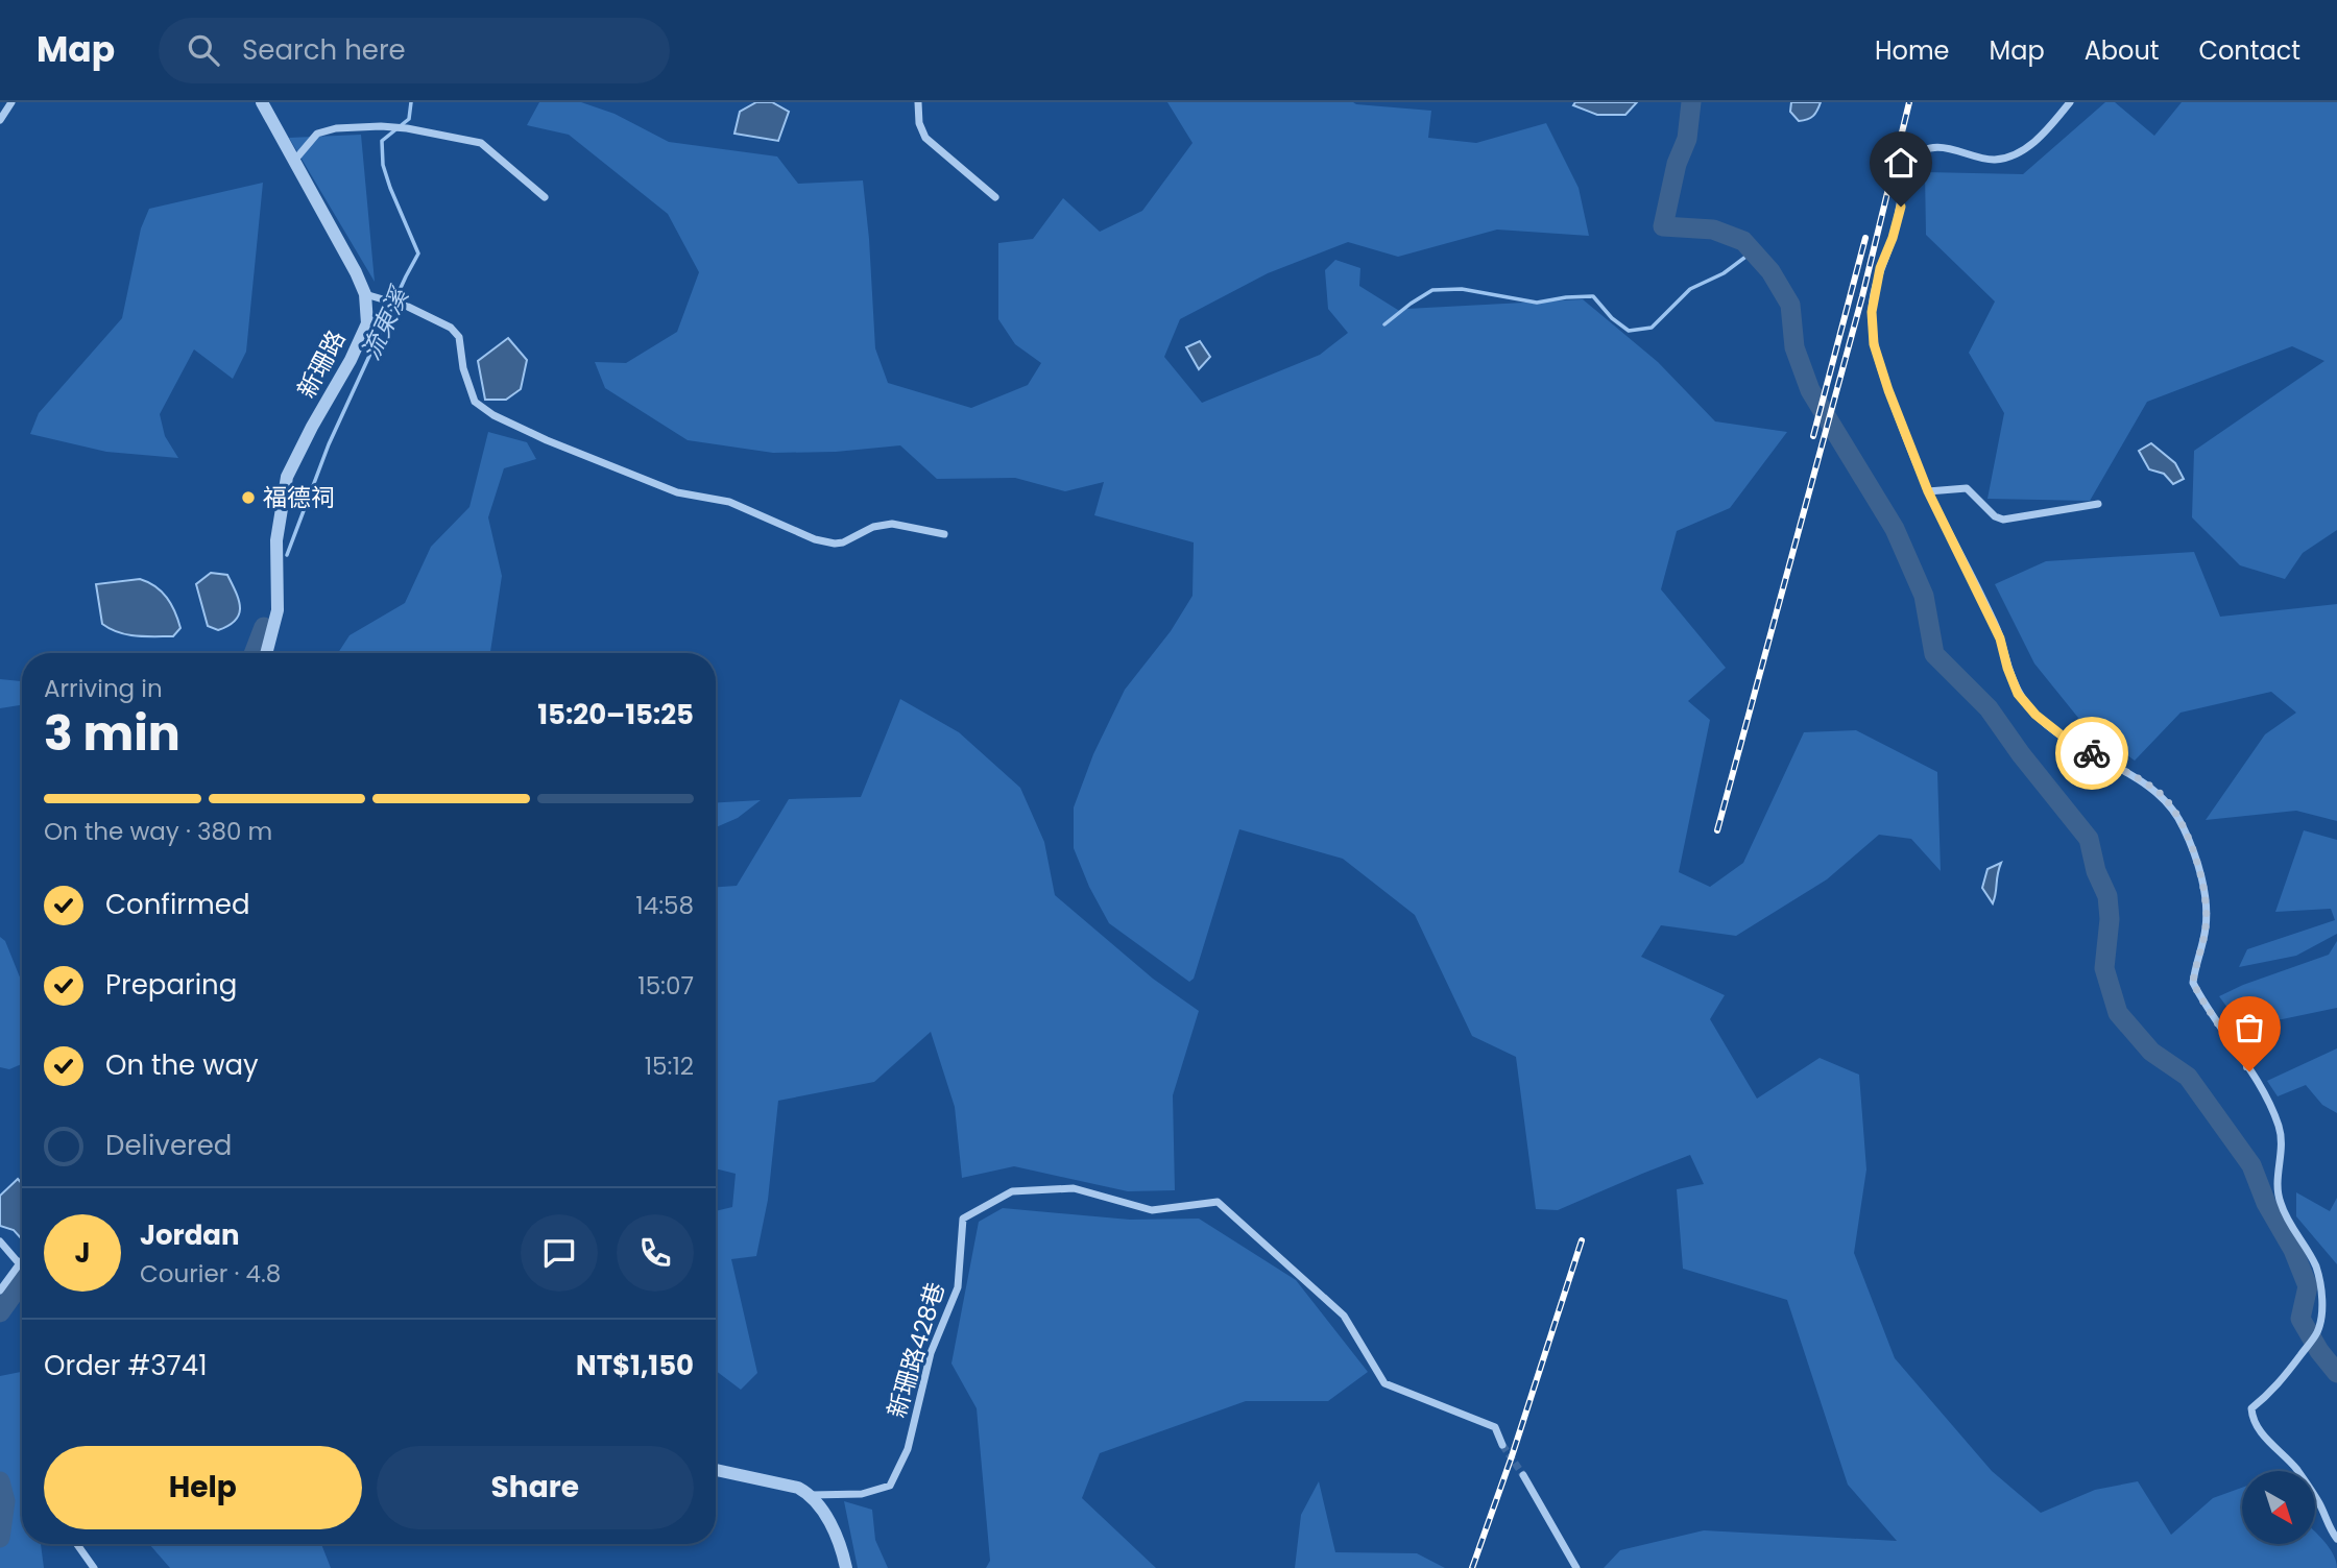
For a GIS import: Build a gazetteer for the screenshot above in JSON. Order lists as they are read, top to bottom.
{
  "streets": {
    "street": ["新珊路", "新珊路428巷"]
  },
  "water": ["流東溪"],
  "places": ["福德祠"],
  "north": "bottom right",
  "page": {
    "header": "Map",
    "search": "Search here",
    "nav": [
      "Home",
      "Map",
      "About",
      "Contact"
    ],
    "heading": ["3 min", "Arriving in", "15:20–15:25"],
    "panel": [
      "Jordan",
      "Courier · 4.8",
      "Order #3741",
      "NT$1,150"
    ],
    "bar": "On the way · 380 m",
    "list": [
      ["Confirmed", "14:58"],
      ["Preparing", "15:07"],
      ["On the way", "15:12"],
      "Delivered"
    ],
    "round": "J",
    "buttons": ["Help", "Share"]
  }
}
